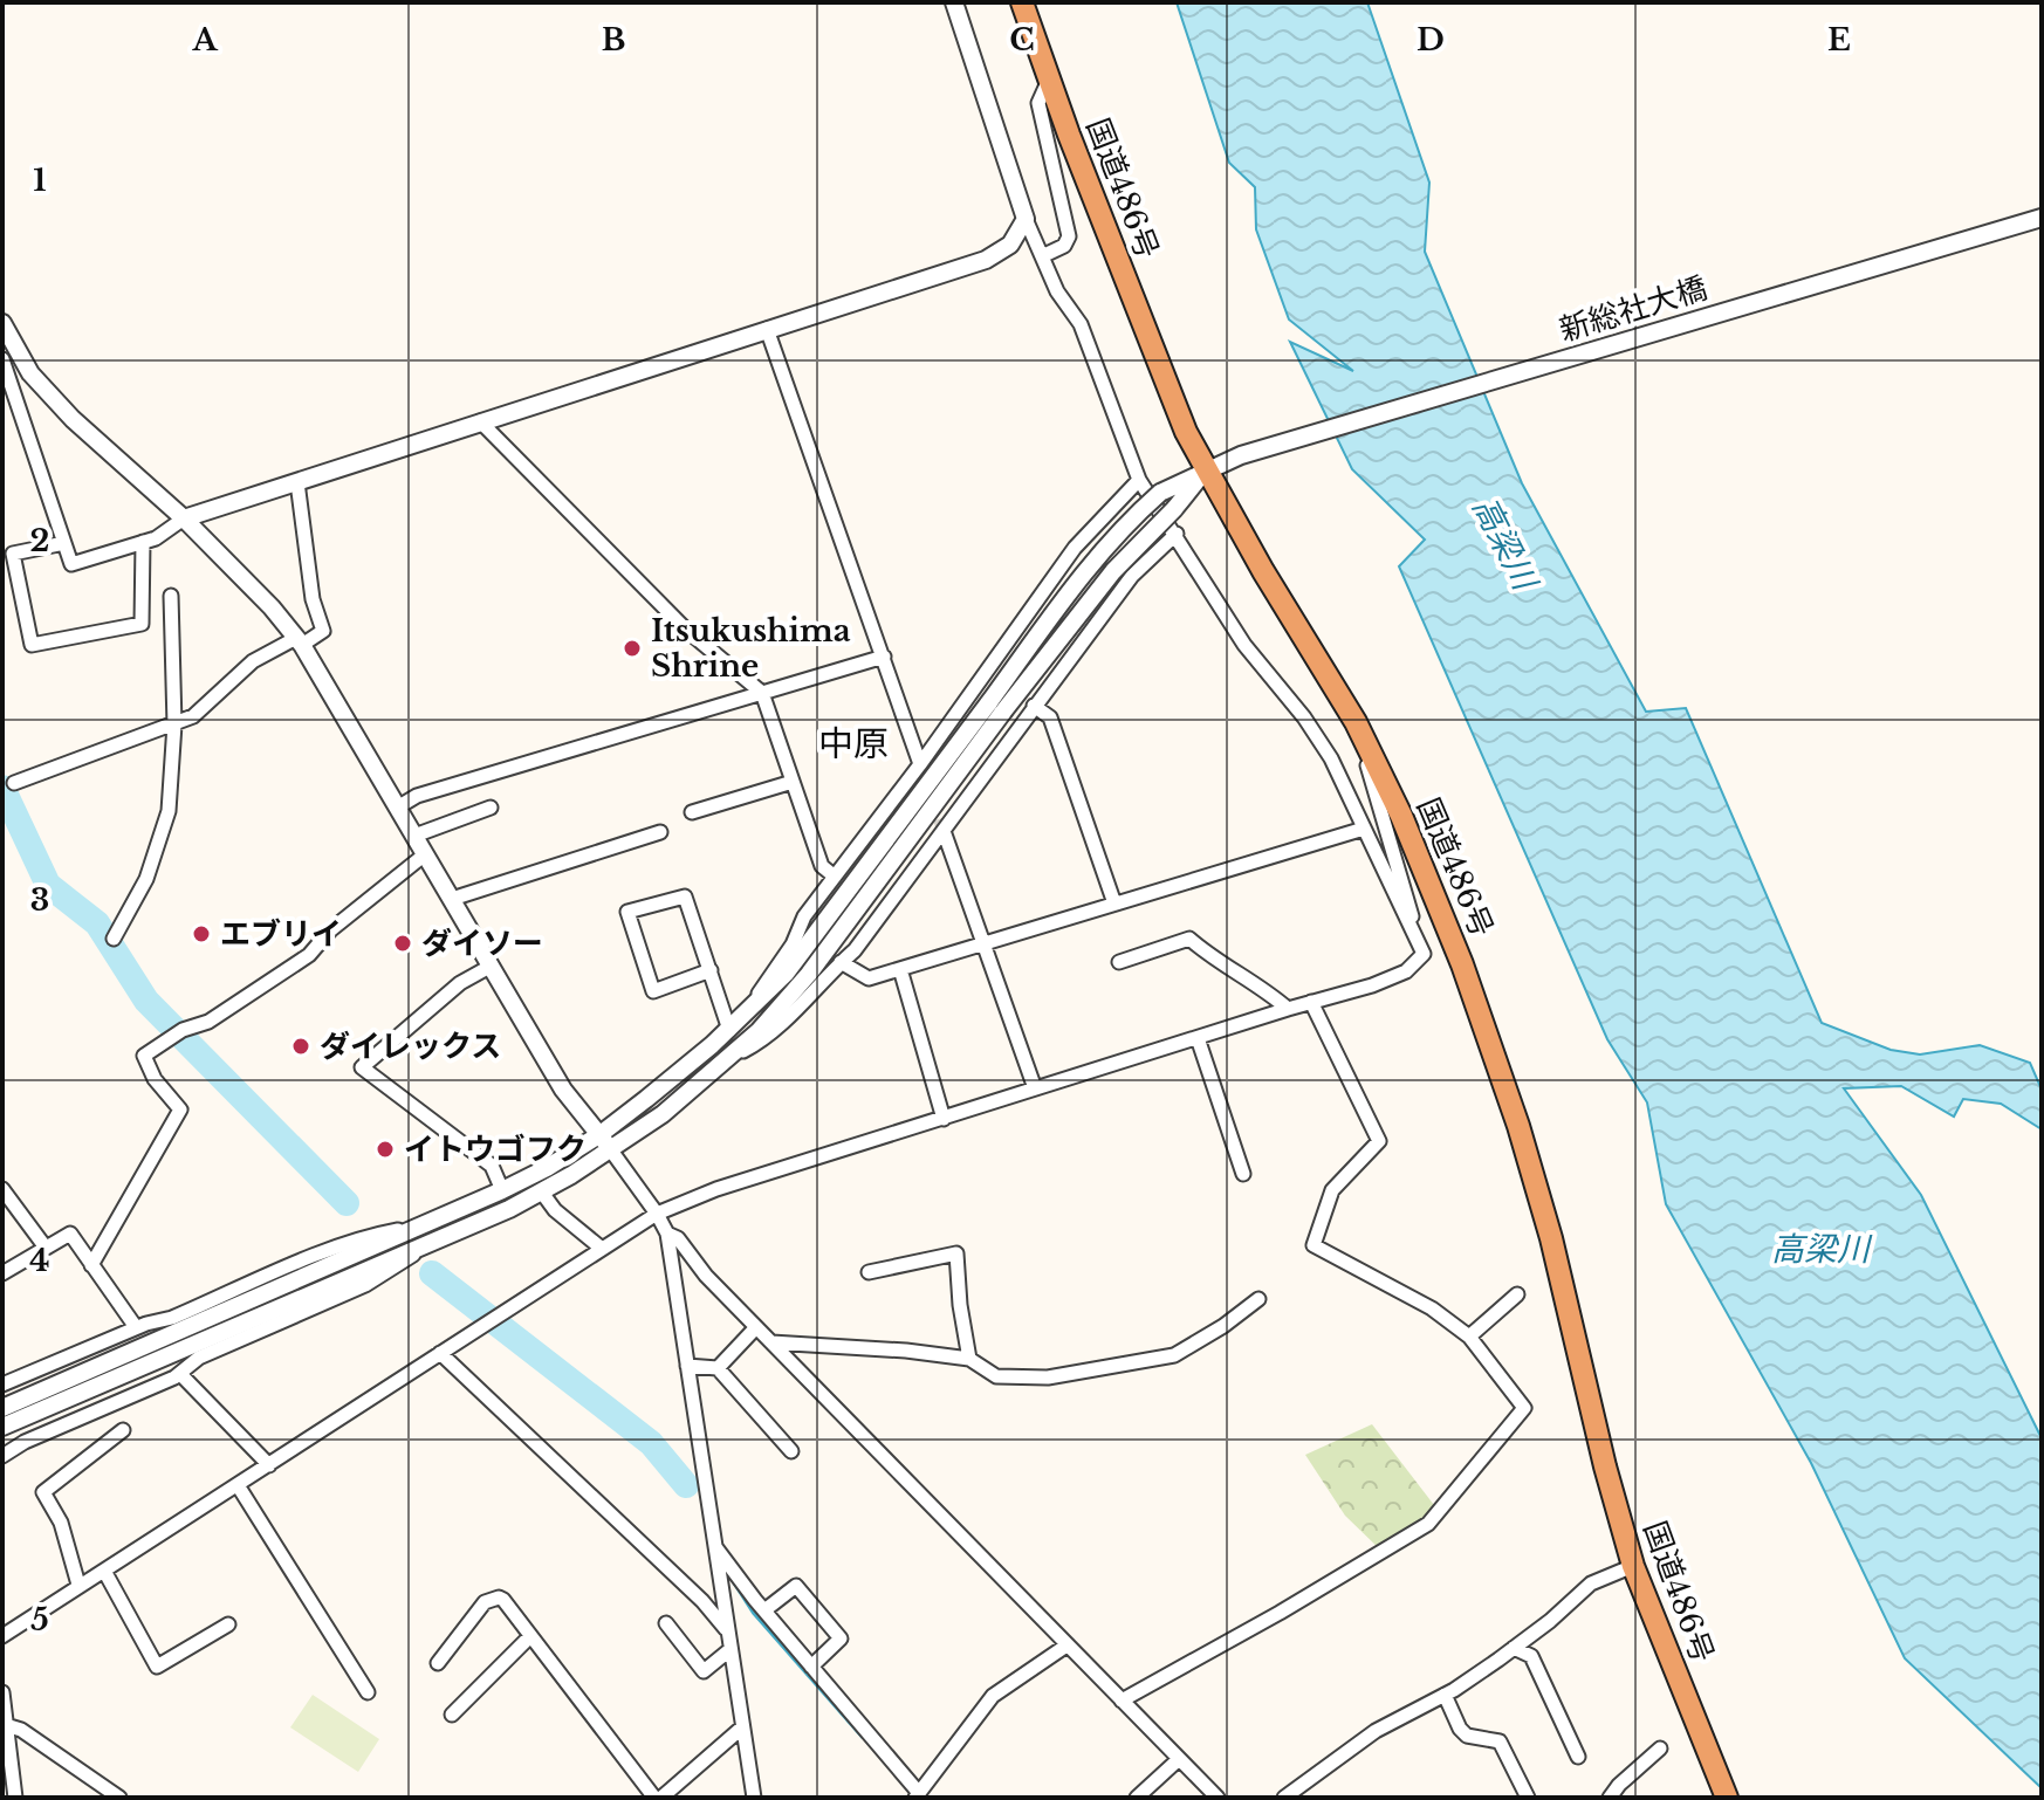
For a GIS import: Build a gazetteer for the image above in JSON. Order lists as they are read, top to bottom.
{
  "streets": {
    "highway": ["国道486号"],
    "street": ["新総社大橋"]
  },
  "crossings": [
    ["国道486号", "新総社大橋"]
  ],
  "districts": ["中原"],
  "water": ["高梁川"],
  "places": [
    "Itsukushima Shrine",
    "エブリイ",
    "ダイソー",
    "ダイレックス",
    "イトウゴフク"
  ],
  "grid": {
    "columns": [
      "A",
      "B",
      "C",
      "D",
      "E"
    ],
    "rows": [
      "1",
      "2",
      "3",
      "4",
      "5"
    ]
  }
}
